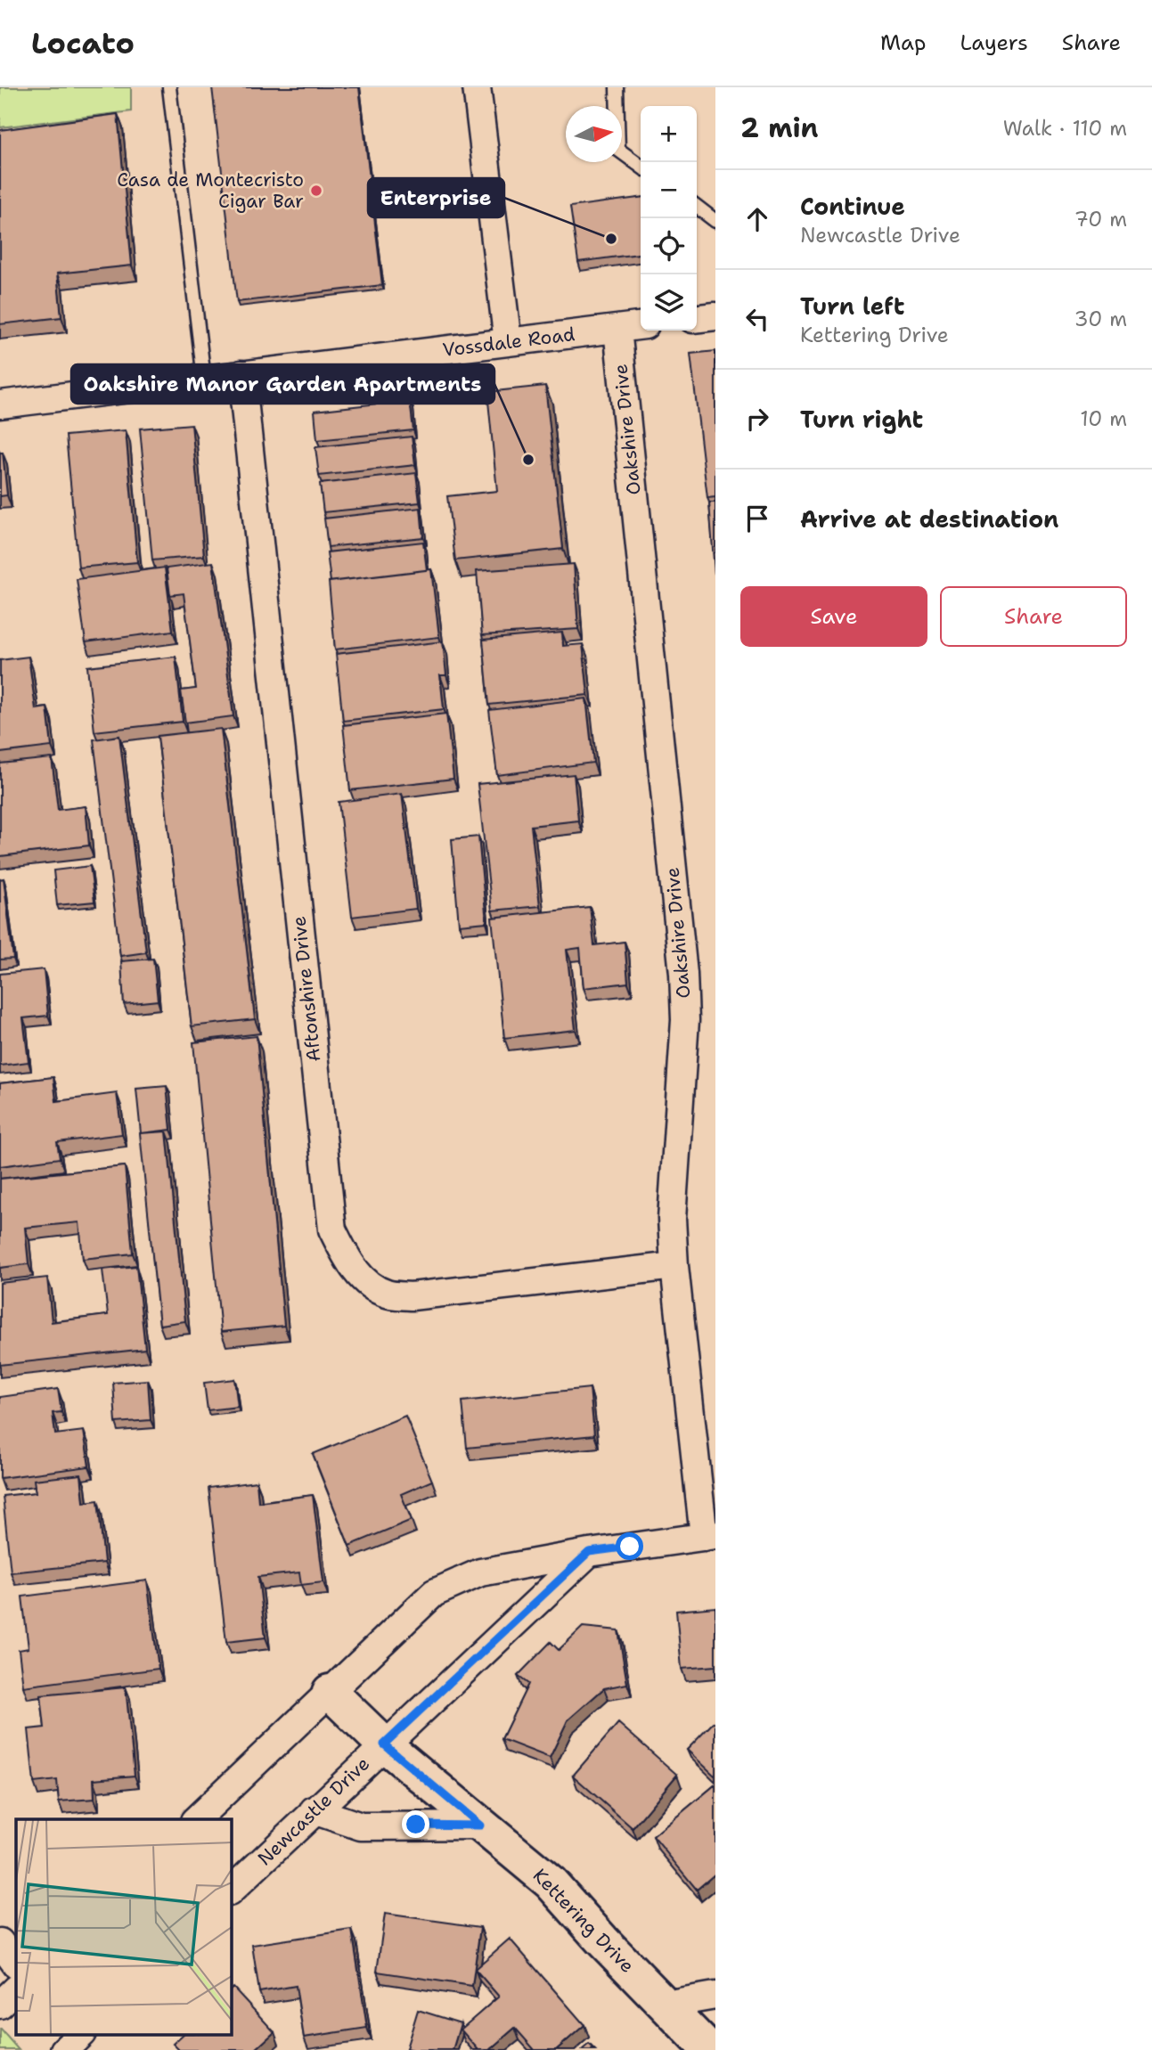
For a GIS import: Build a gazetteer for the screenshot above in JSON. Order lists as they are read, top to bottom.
{
  "streets": {
    "street": [
      "Vossdale Road",
      "Oakshire Drive",
      "Aftonshire Drive",
      "Newcastle Drive",
      "Kettering Drive"
    ]
  },
  "crossings": [
    ["Vossdale Road", "Oakshire Drive"],
    ["Vossdale Road", "Aftonshire Drive"],
    ["Oakshire Drive", "Aftonshire Drive"],
    ["Newcastle Drive", "Kettering Drive"]
  ],
  "places": ["Casa de Montecristo Cigar Bar", "Enterprise", "Oakshire Manor Garden Apartments"],
  "north": "right",
  "page": {
    "header": "Locato",
    "nav": ["Map", "Layers", "Share"],
    "heading": ["2 min", "Walk · 110 m"],
    "map_buttons": ["+", "−"],
    "list": [
      ["Continue", "Newcastle Drive", "70 m"],
      ["Turn left", "Kettering Drive", "30 m"],
      ["Turn right", "10 m"],
      "Arrive at destination"
    ],
    "buttons": ["Save", "Share"]
  }
}
